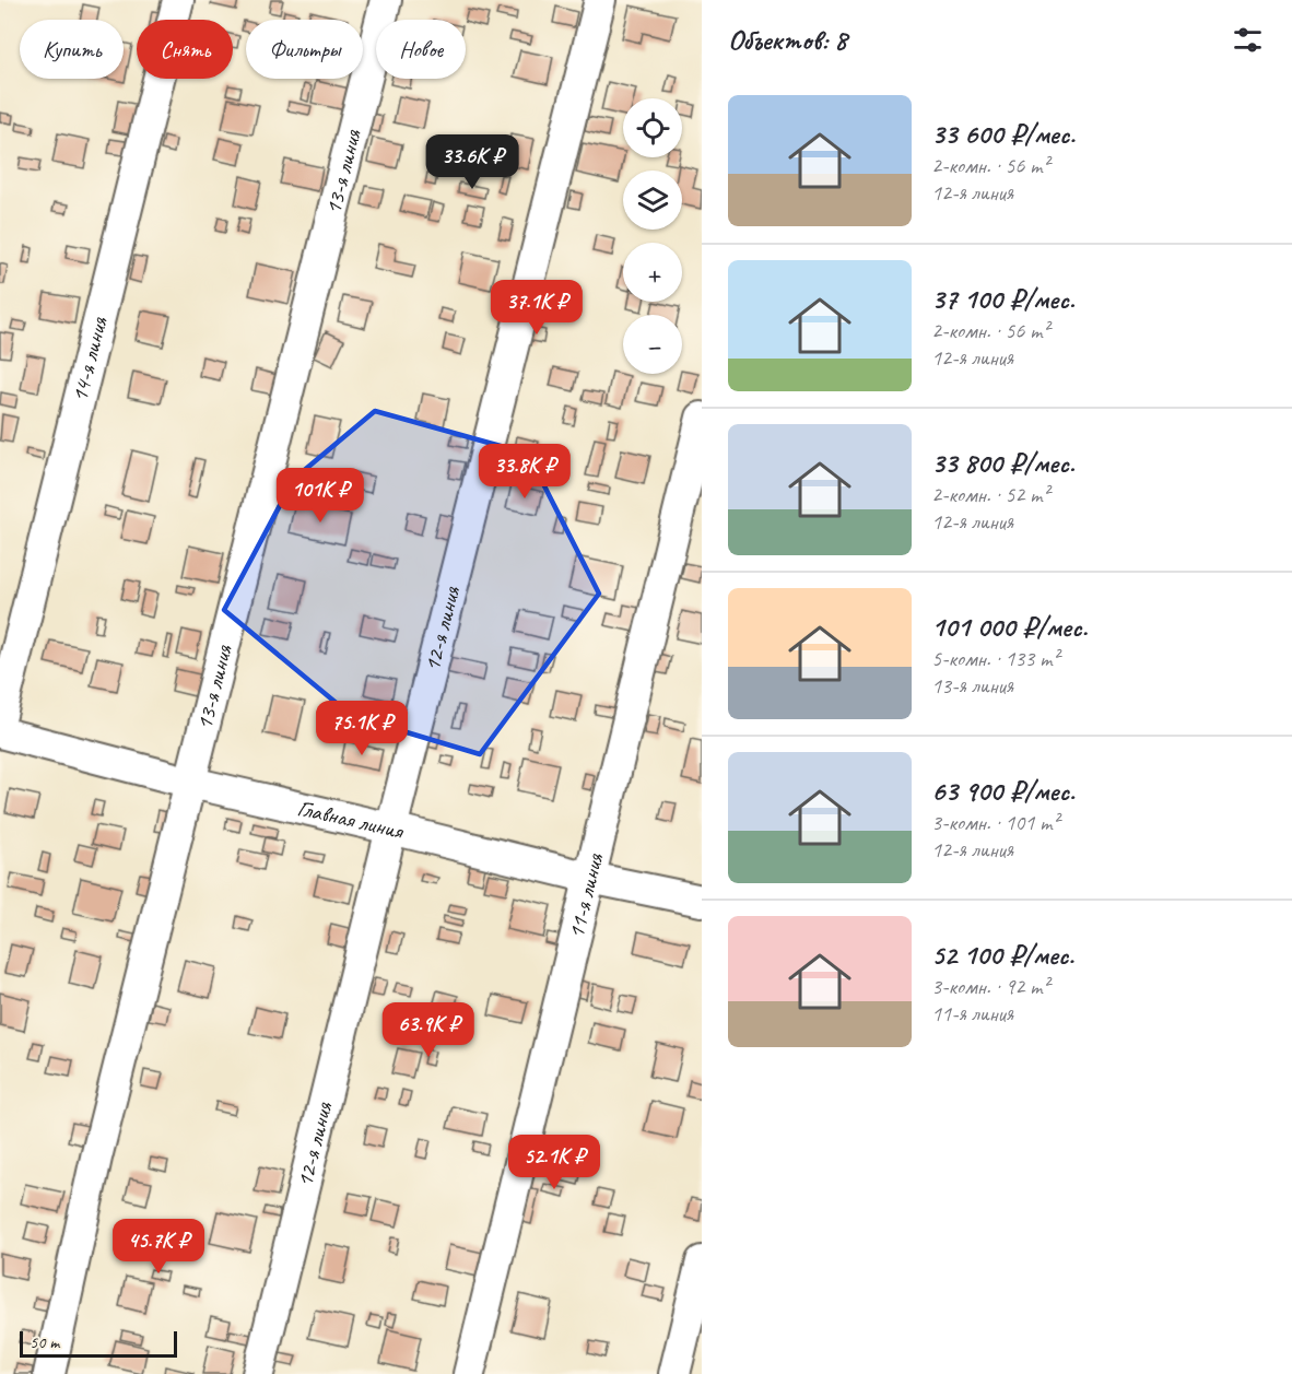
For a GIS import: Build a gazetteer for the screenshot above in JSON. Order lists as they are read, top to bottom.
{
  "streets": {
    "street": [
      "13-я линия",
      "14-я линия",
      "12-я линия",
      "Главная линия",
      "11-я линия"
    ]
  },
  "crossings": [
    ["13-я линия", "Главная линия"],
    ["12-я линия", "Главная линия"],
    ["Главная линия", "11-я линия"]
  ],
  "scale_bar": "50 m",
  "page": {
    "heading": "Объектов: 8",
    "chip": [
      "Купить",
      "Снять",
      "Фильтры",
      "Новое"
    ],
    "list": [
      {
        "name": "33 600 ₽/мес.",
        "note": "2-комн. · 56 m² · 12-я линия"
      },
      {
        "name": "37 100 ₽/мес.",
        "note": "2-комн. · 56 m² · 12-я линия"
      },
      {
        "name": "33 800 ₽/мес.",
        "note": "2-комн. · 52 m² · 12-я линия"
      },
      {
        "name": "101 000 ₽/мес.",
        "note": "5-комн. · 133 m² · 13-я линия"
      },
      {
        "name": "63 900 ₽/мес.",
        "note": "3-комн. · 101 m² · 12-я линия"
      },
      {
        "name": "52 100 ₽/мес.",
        "note": "3-комн. · 92 m² · 11-я линия"
      }
    ],
    "map_buttons": ["+", "−"],
    "price": [
      "33.6K ₽",
      "37.1K ₽",
      "33.8K ₽",
      "101K ₽",
      "75.1K ₽",
      "63.9K ₽",
      "52.1K ₽",
      "45.7K ₽"
    ],
    "scale": "50 m"
  }
}
